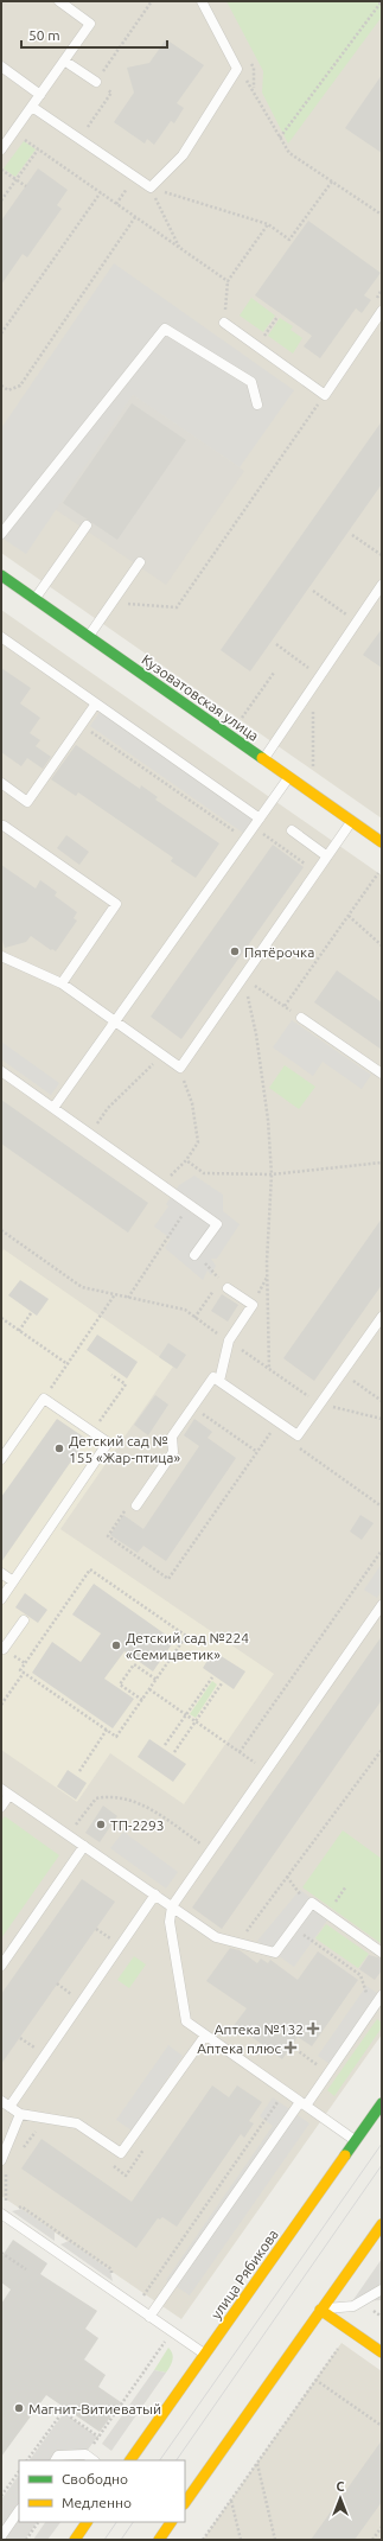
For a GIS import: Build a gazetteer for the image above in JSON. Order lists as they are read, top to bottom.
{
  "streets": {
    "main road": ["Кузоватовская улица", "улица Рябикова"]
  },
  "places": {
    "other": [
      "Пятёрочка",
      "Детский сад № 155 «Жар-птица»",
      "Детский сад №224 «Семицветик»",
      "ТП-2293",
      "Магнит-Витиеватый"
    ],
    "health": ["Аптека №132", "Аптека плюс"]
  },
  "legend": ["Свободно", "Медленно"],
  "scale_bar": "50 m",
  "north": "top"
}
